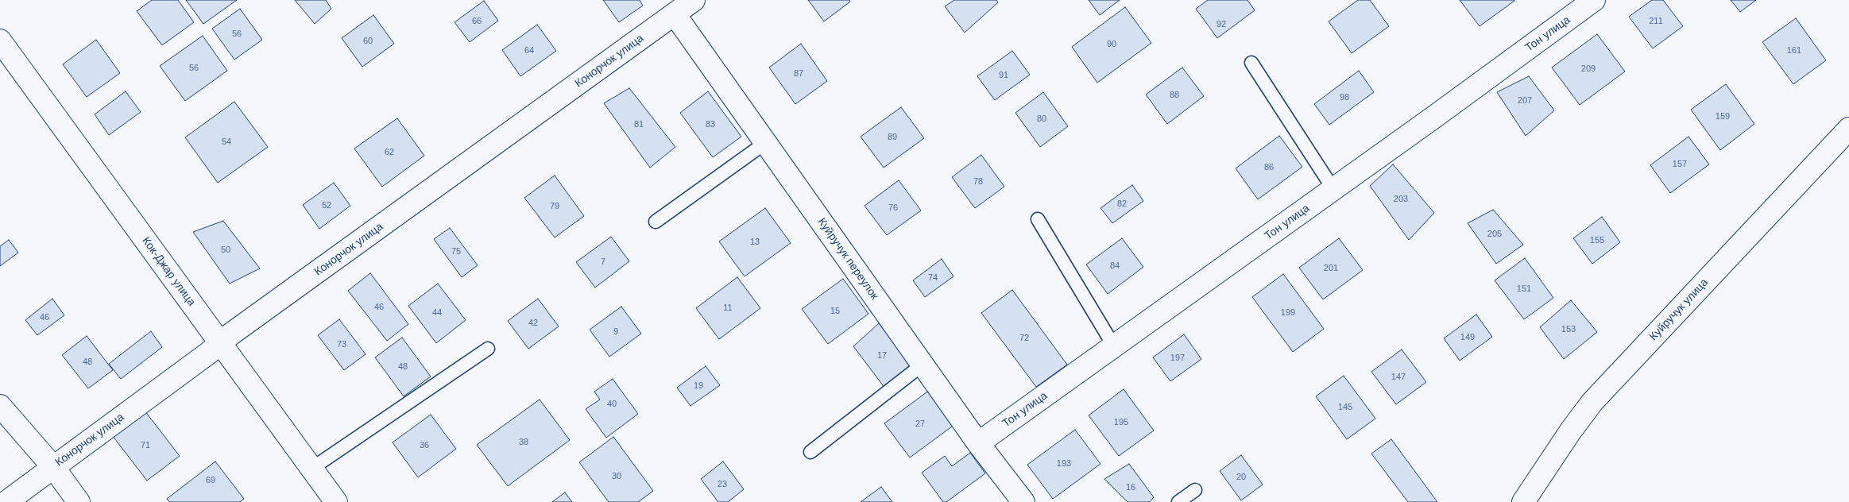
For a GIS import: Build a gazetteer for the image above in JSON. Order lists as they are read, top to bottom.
{
  "streets": {
    "street": [
      "Тон улица",
      "Конорчок улица",
      "Куйручук переулок",
      "Кок-Джар улица",
      "Куйручук улица"
    ]
  },
  "crossings": [
    ["Тон улица", "Куйручук переулок"],
    ["Конорчок улица", "Куйручук переулок"],
    ["Конорчок улица", "Кок-Джар улица"]
  ],
  "house_numbers": [
    "66",
    "211",
    "92",
    "56",
    "60",
    "90",
    "64",
    "161",
    "56",
    "209",
    "87",
    "91",
    "88",
    "98",
    "207",
    "159",
    "80",
    "81",
    "83",
    "89",
    "54",
    "62",
    "157",
    "86",
    "78",
    "203",
    "82",
    "52",
    "79",
    "76",
    "205",
    "155",
    "13",
    "50",
    "75",
    "7",
    "84",
    "201",
    "74",
    "151",
    "46",
    "11",
    "15",
    "44",
    "199",
    "46",
    "42",
    "153",
    "9",
    "149",
    "72",
    "73",
    "17",
    "197",
    "48",
    "48",
    "147",
    "19",
    "40",
    "145",
    "195",
    "27",
    "38",
    "71",
    "36",
    "193",
    "30",
    "20",
    "69",
    "23",
    "16"
  ]
}
